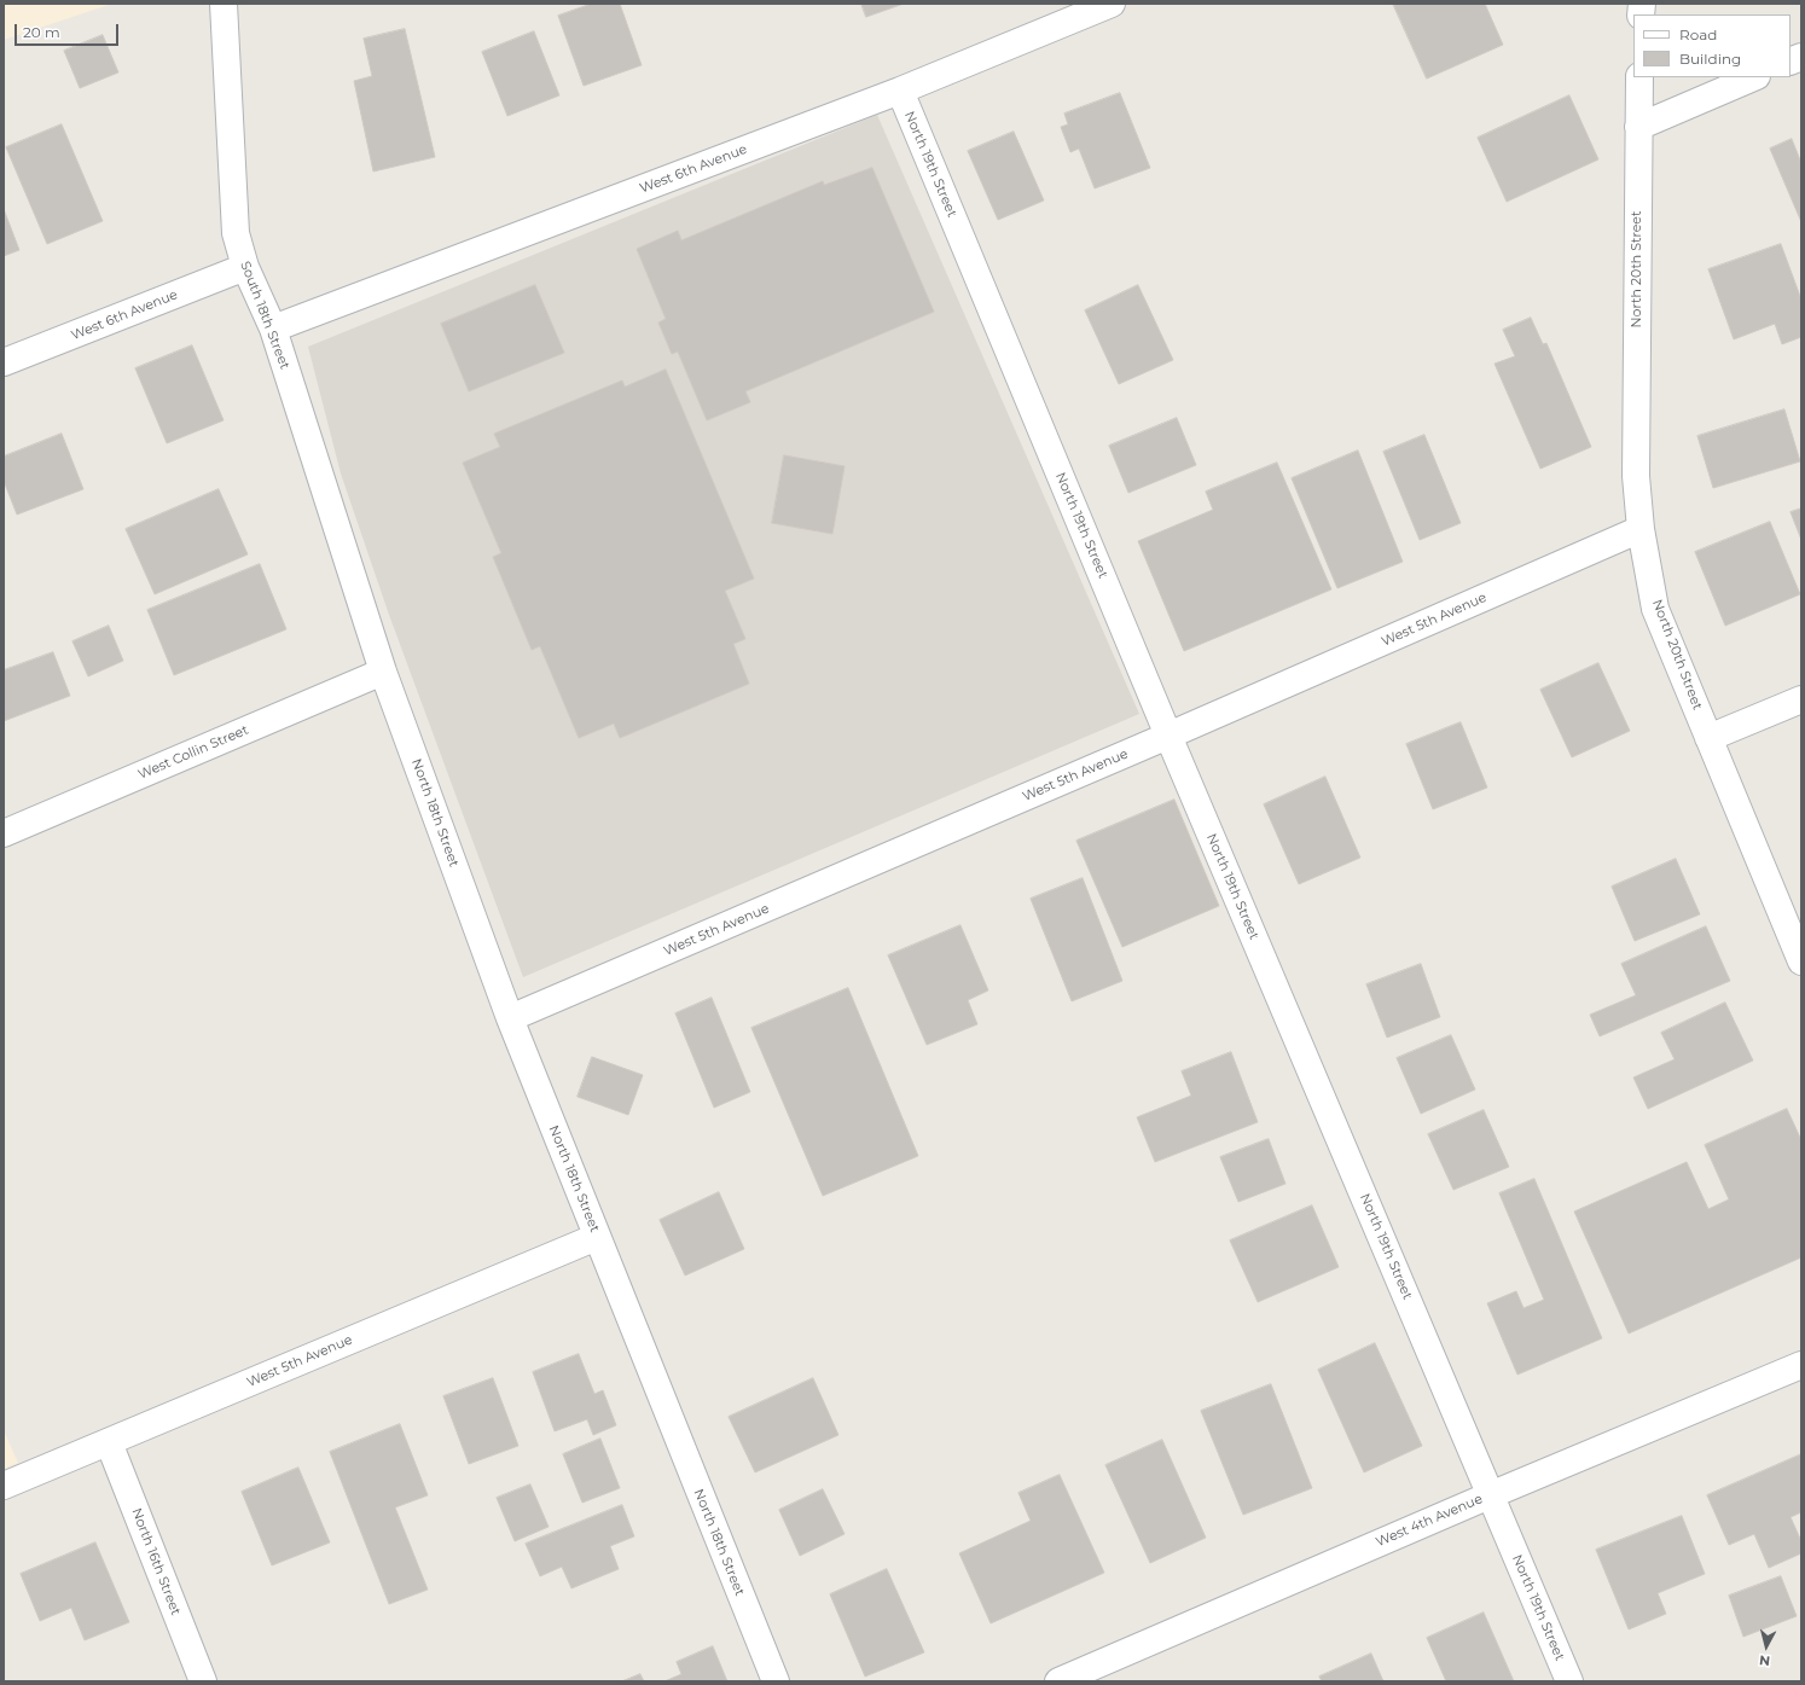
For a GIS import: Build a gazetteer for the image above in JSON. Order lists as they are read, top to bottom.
{
  "streets": {
    "street": [
      "North 19th Street",
      "West 6th Avenue",
      "North 20th Street",
      "South 18th Street",
      "West 5th Avenue",
      "West Collin Street",
      "North 18th Street",
      "West 4th Avenue",
      "North 16th Street"
    ]
  },
  "crossings": [
    ["North 19th Street", "West 6th Avenue"],
    ["North 19th Street", "West 5th Avenue"],
    ["North 19th Street", "West 4th Avenue"],
    ["West 6th Avenue", "South 18th Street"],
    ["North 20th Street", "West 5th Avenue"],
    ["South 18th Street", "West Collin Street"],
    ["South 18th Street", "North 18th Street"],
    ["West 5th Avenue", "North 18th Street"],
    ["West 5th Avenue", "North 16th Street"],
    ["West Collin Street", "North 18th Street"]
  ],
  "legend": ["Road", "Building"],
  "scale_bar": "20 m",
  "north": "bottom"
}
